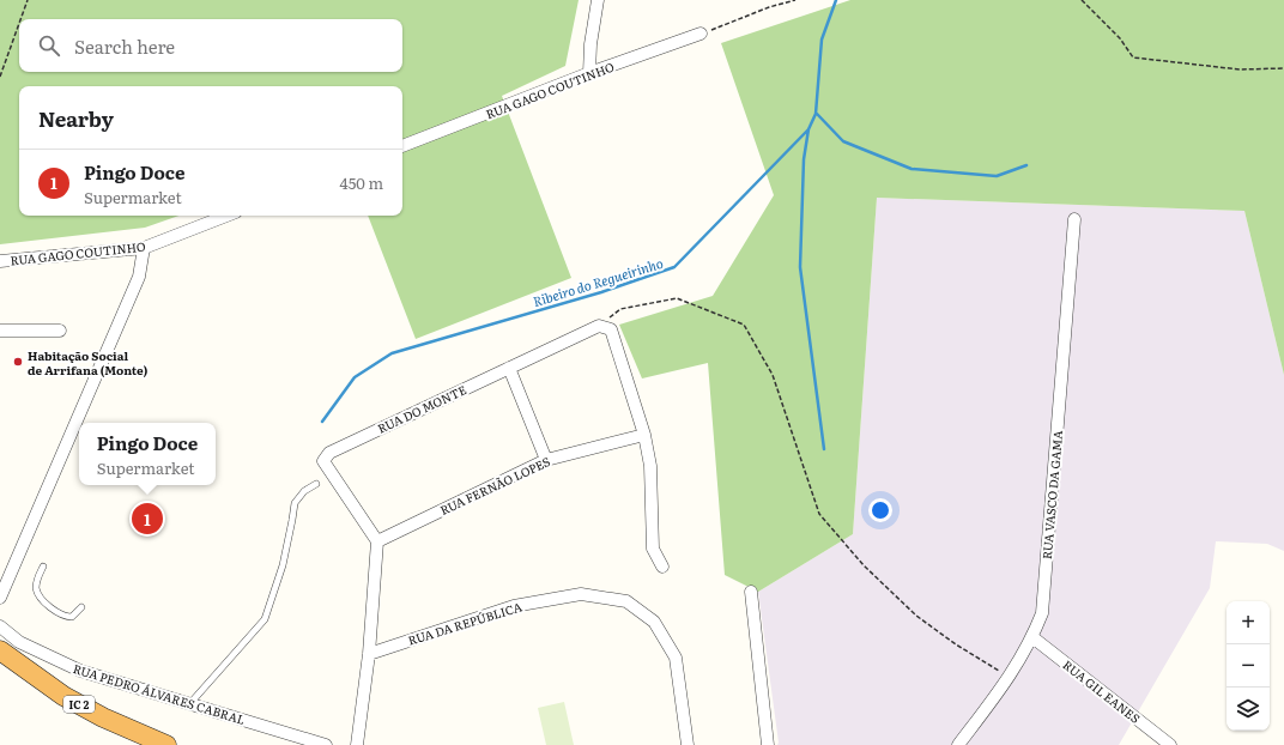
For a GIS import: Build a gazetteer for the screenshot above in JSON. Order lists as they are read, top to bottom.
{
  "streets": {
    "highway": ["IC 2"],
    "street": [
      "RUA GAGO COUTINHO",
      "RUA DO MONTE",
      "RUA FERNÃO LOPES",
      "RUA VASCO DA GAMA",
      "RUA DA REPÚBLICA",
      "RUA GIL EANES",
      "RUA PEDRO ÁLVARES CABRAL"
    ]
  },
  "crossings": [
    ["RUA DO MONTE", "RUA FERNÃO LOPES"],
    ["RUA VASCO DA GAMA", "RUA GIL EANES"]
  ],
  "water": ["Ribeiro do Regueirinho"],
  "places": ["Habitação Social de Arrifana (Monte)"],
  "page": {
    "search": "Search here",
    "heading": "Nearby",
    "list": [
      {
        "mark": "1",
        "name": "Pingo Doce",
        "note": "Supermarket",
        "value": "450 m"
      }
    ],
    "popup": ["Pingo Doce", "Supermarket"],
    "pins": "1",
    "map_buttons": ["+", "−"]
  }
}
